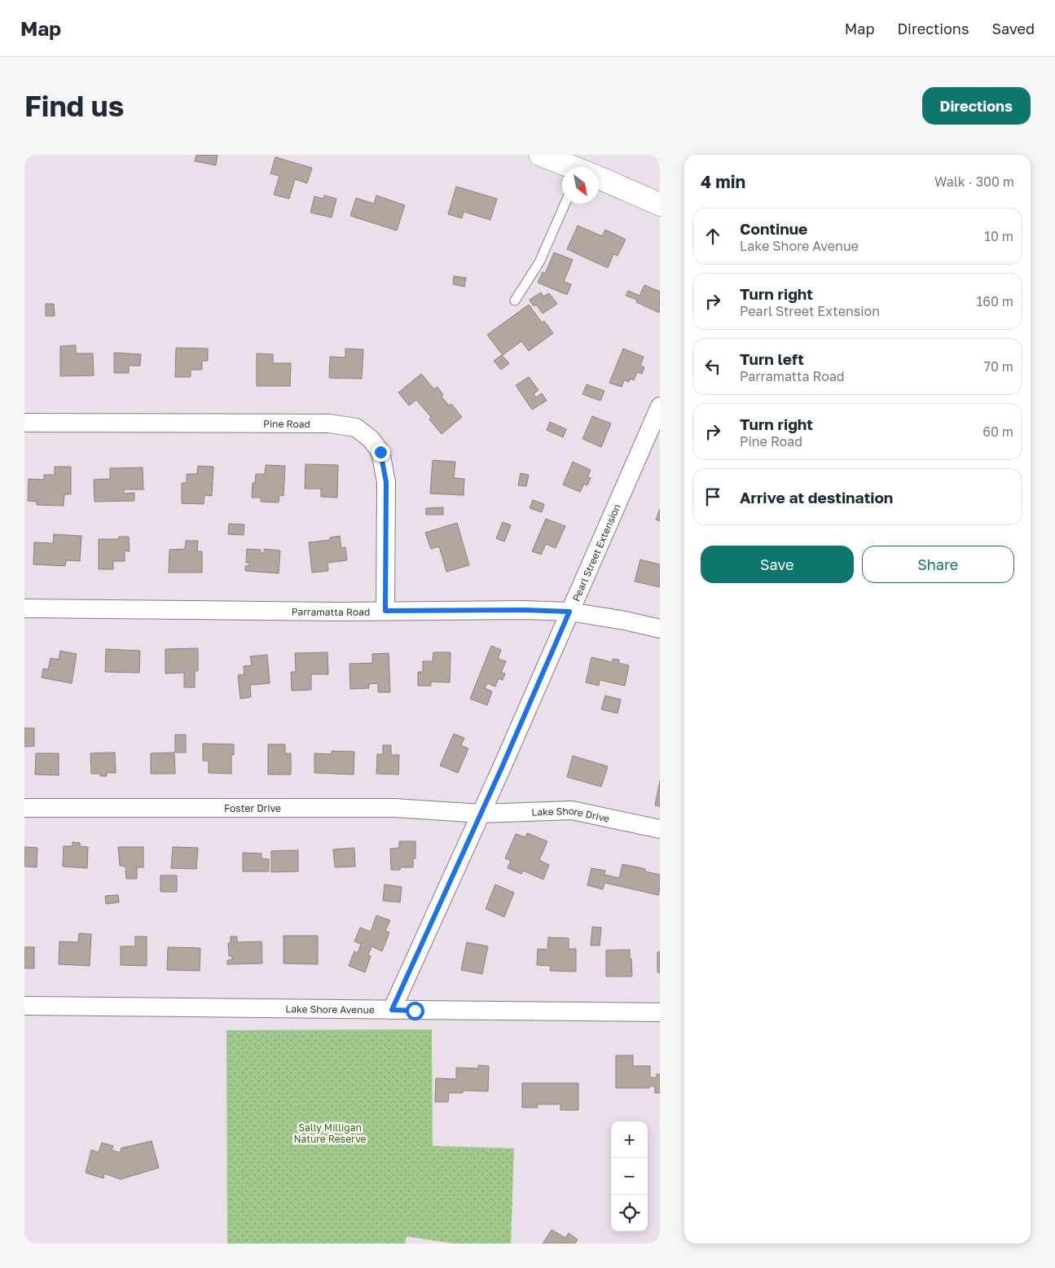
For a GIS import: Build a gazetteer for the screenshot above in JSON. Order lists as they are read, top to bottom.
{
  "streets": {
    "street": [
      "Pine Road",
      "Pearl Street Extension",
      "Parramatta Road",
      "Foster Drive",
      "Lake Shore Drive",
      "Lake Shore Avenue"
    ]
  },
  "crossings": [
    ["Pine Road", "Parramatta Road"],
    ["Pearl Street Extension", "Parramatta Road"],
    ["Pearl Street Extension", "Foster Drive"],
    ["Pearl Street Extension", "Lake Shore Drive"],
    ["Pearl Street Extension", "Lake Shore Avenue"],
    ["Foster Drive", "Lake Shore Drive"]
  ],
  "parks": ["Sally Milligan Nature Reserve"],
  "north": "bottom right",
  "page": {
    "header": "Map",
    "nav": ["Map", "Directions", "Saved"],
    "buttons": [
      "Directions",
      ["Save", "Share"]
    ],
    "title": "Find us",
    "heading": ["4 min", "Walk · 300 m"],
    "list": [
      ["Continue", "Lake Shore Avenue", "10 m"],
      ["Turn right", "Pearl Street Extension", "160 m"],
      ["Turn left", "Parramatta Road", "70 m"],
      ["Turn right", "Pine Road", "60 m"],
      "Arrive at destination"
    ],
    "map_buttons": ["+", "−"]
  }
}
